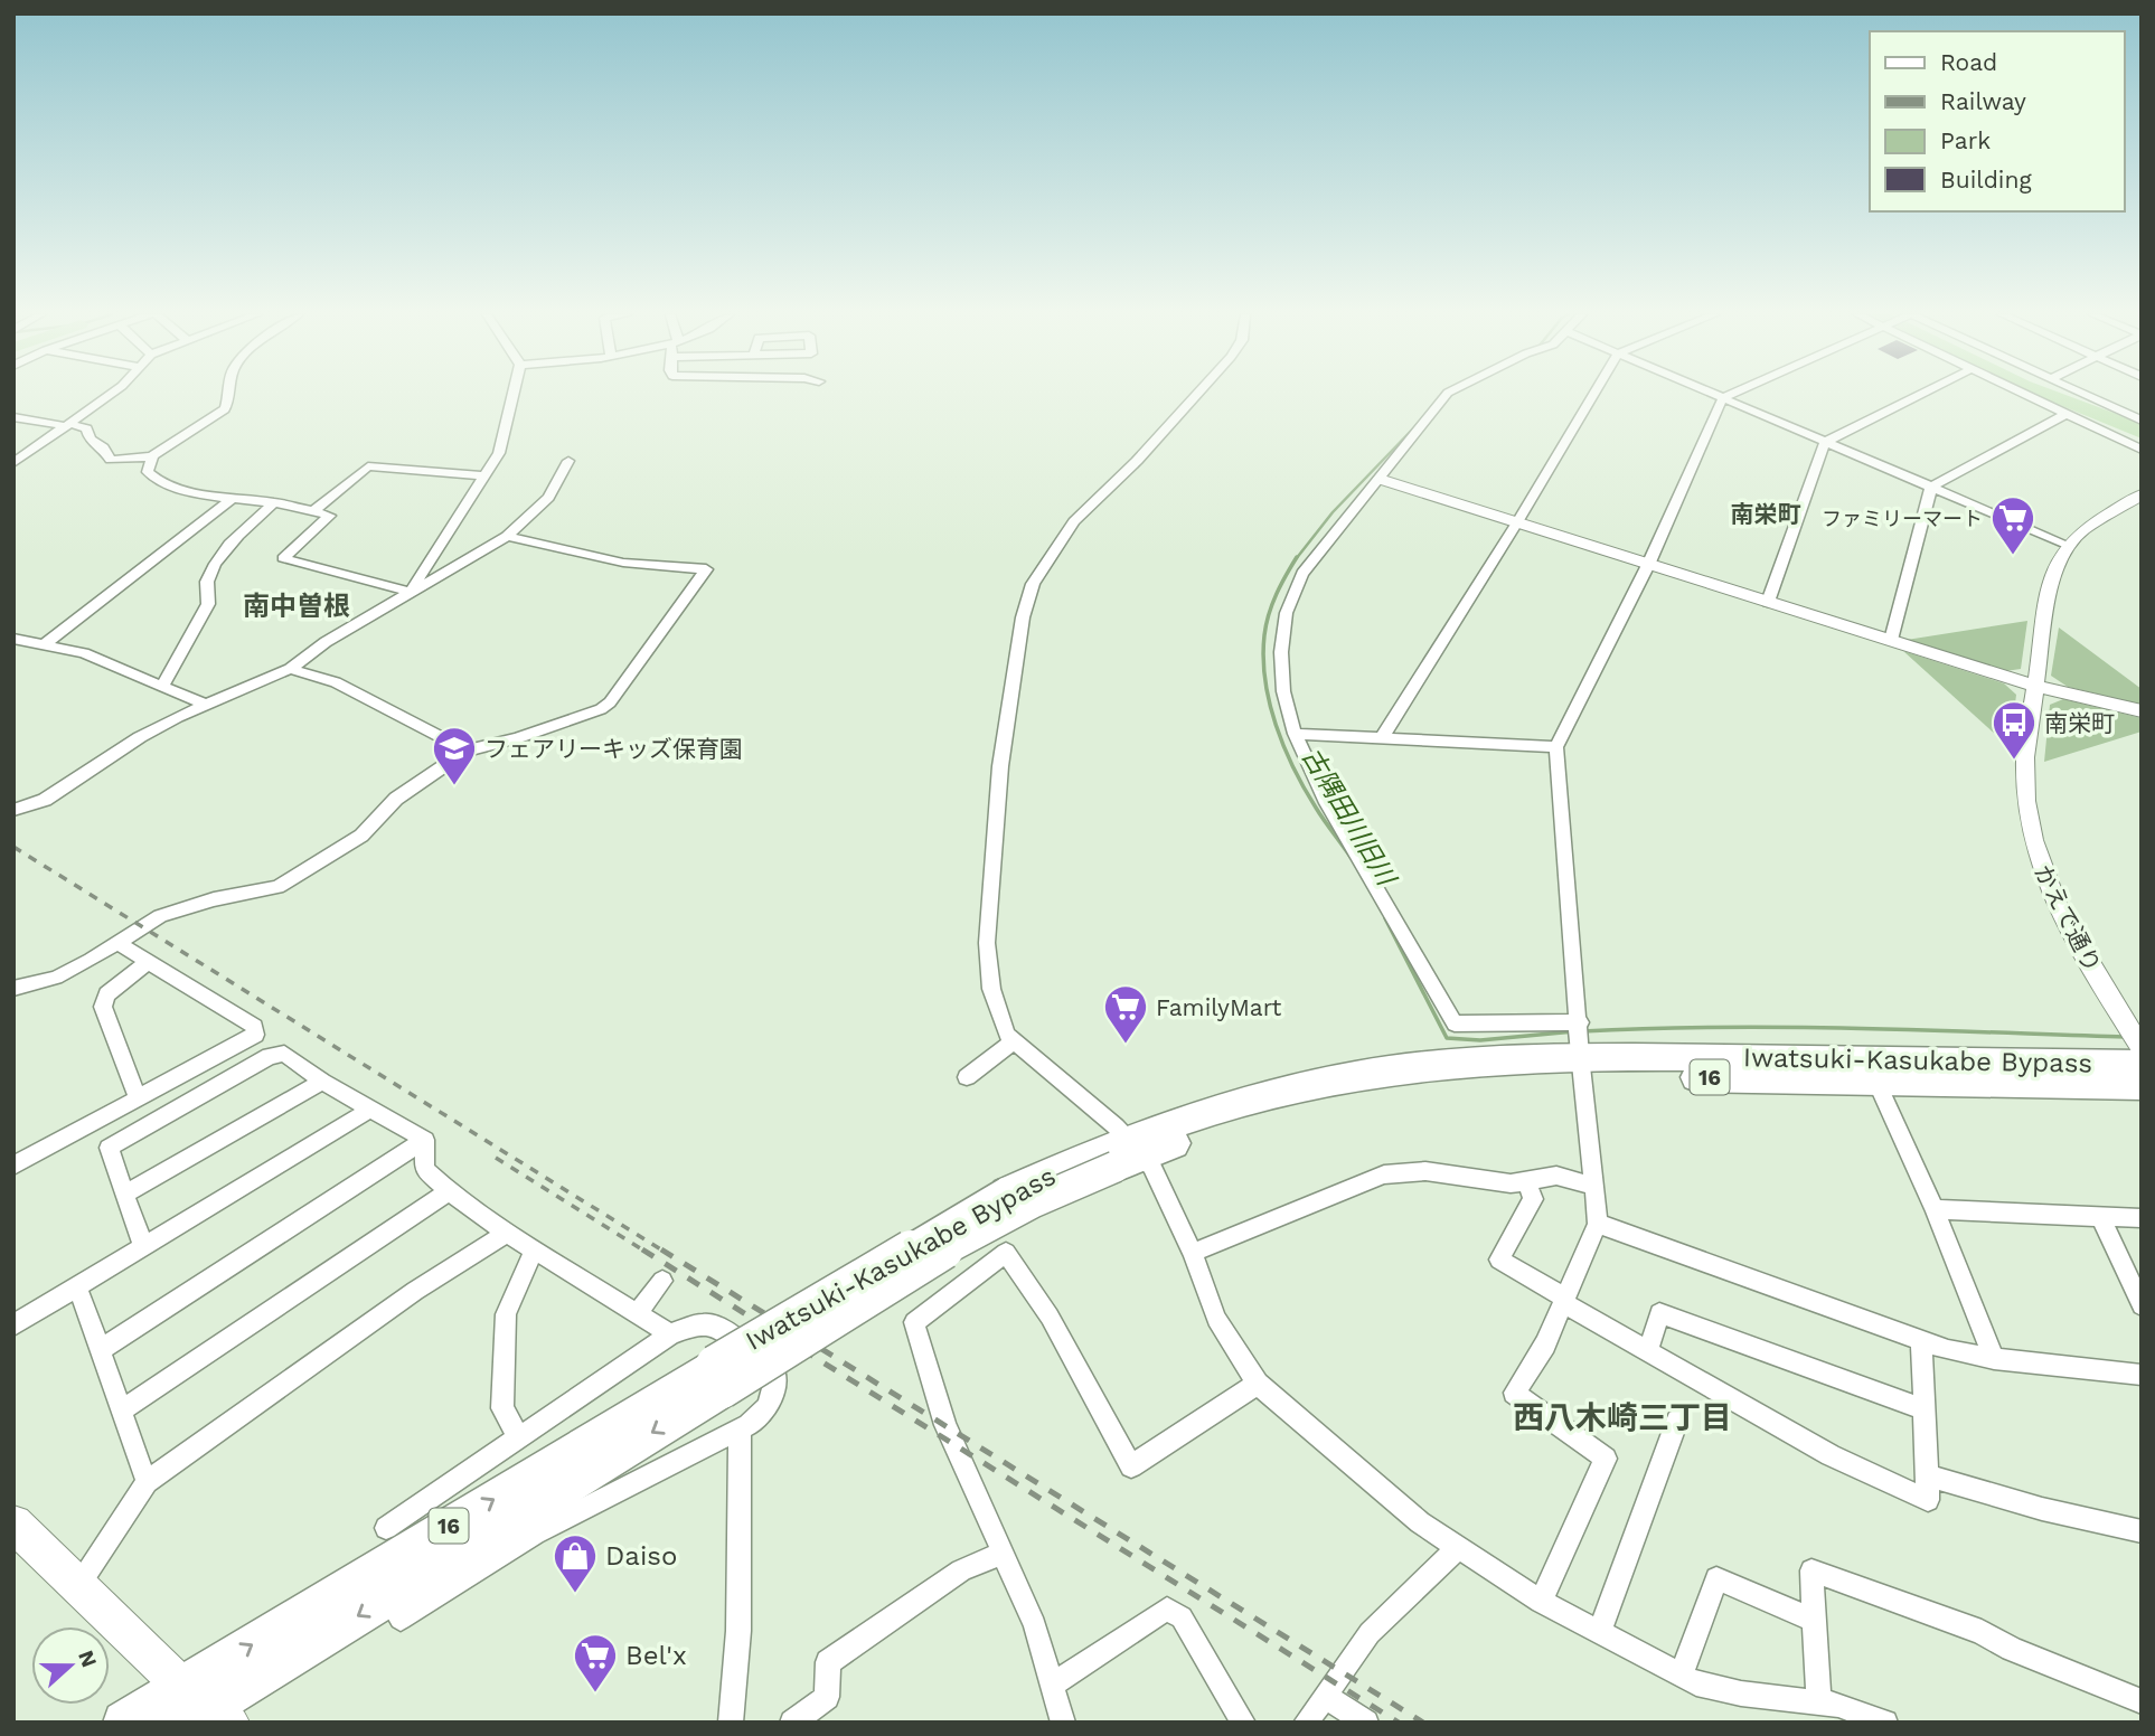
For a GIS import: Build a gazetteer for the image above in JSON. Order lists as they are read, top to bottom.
{
  "streets": {
    "highway": ["Iwatsuki-Kasukabe Bypass", "16"],
    "street": ["かえで通り"]
  },
  "districts": ["南栄町", "南中曽根", "西八木崎三丁目"],
  "water": ["古隅田川旧川"],
  "places": {
    "supermarket": ["ファミリーマート", "FamilyMart", "Bel'x"],
    "bus stop": ["南栄町"],
    "school or university": ["フェアリーキッズ保育園"],
    "shop": ["Daiso"]
  },
  "legend": [
    "Road",
    "Railway",
    "Park",
    "Building"
  ],
  "north": "right"
}
